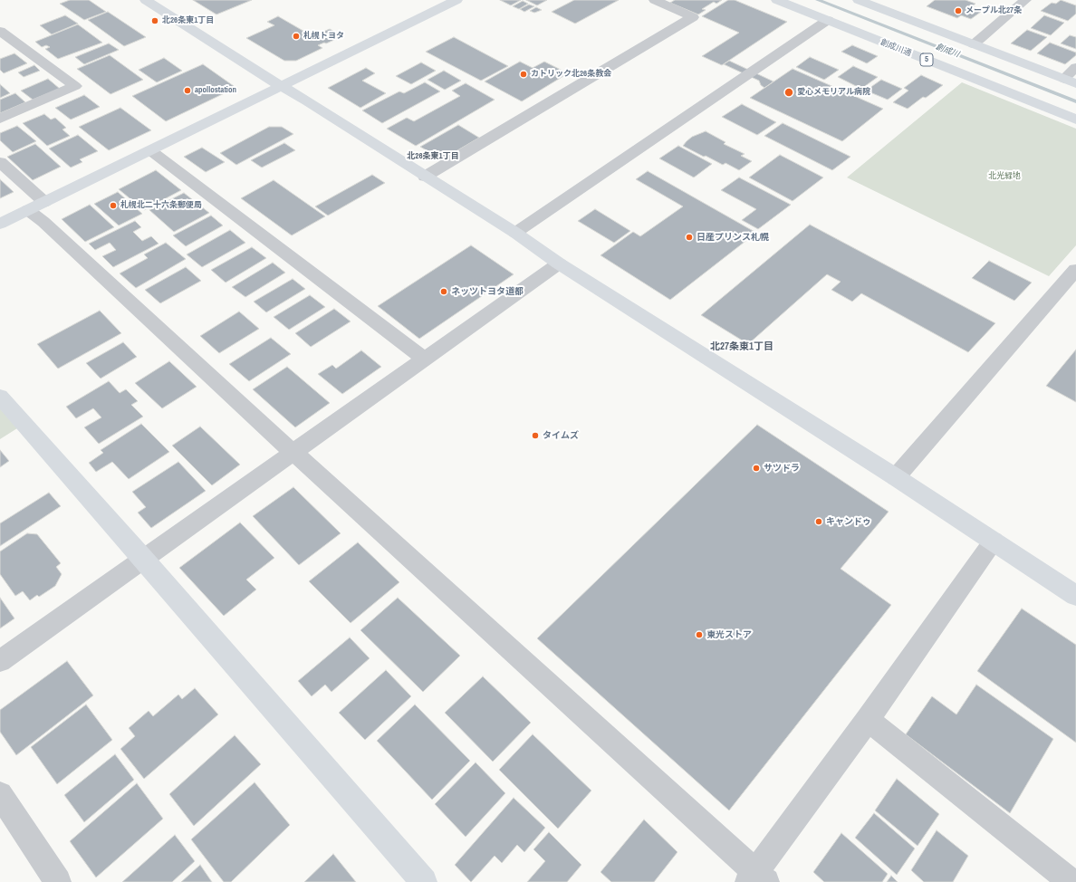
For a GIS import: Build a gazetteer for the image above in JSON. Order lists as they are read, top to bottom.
{
  "streets": {
    "main road": ["創成川通", "5"]
  },
  "districts": ["北26条東1丁目", "北27条東1丁目"],
  "water": ["創成川"],
  "parks": ["北光緑地"],
  "places": [
    "メープル北27条",
    "北26条東1丁目",
    "札幌トヨタ",
    "カトリック北26条教会",
    "apollostation",
    "愛心メモリアル病院",
    "札幌北二十六条郵便局",
    "日産プリンス札幌",
    "ネッツトヨタ道都",
    "タイムズ",
    "サツドラ",
    "キャンドゥ",
    "東光ストア"
  ]
}
